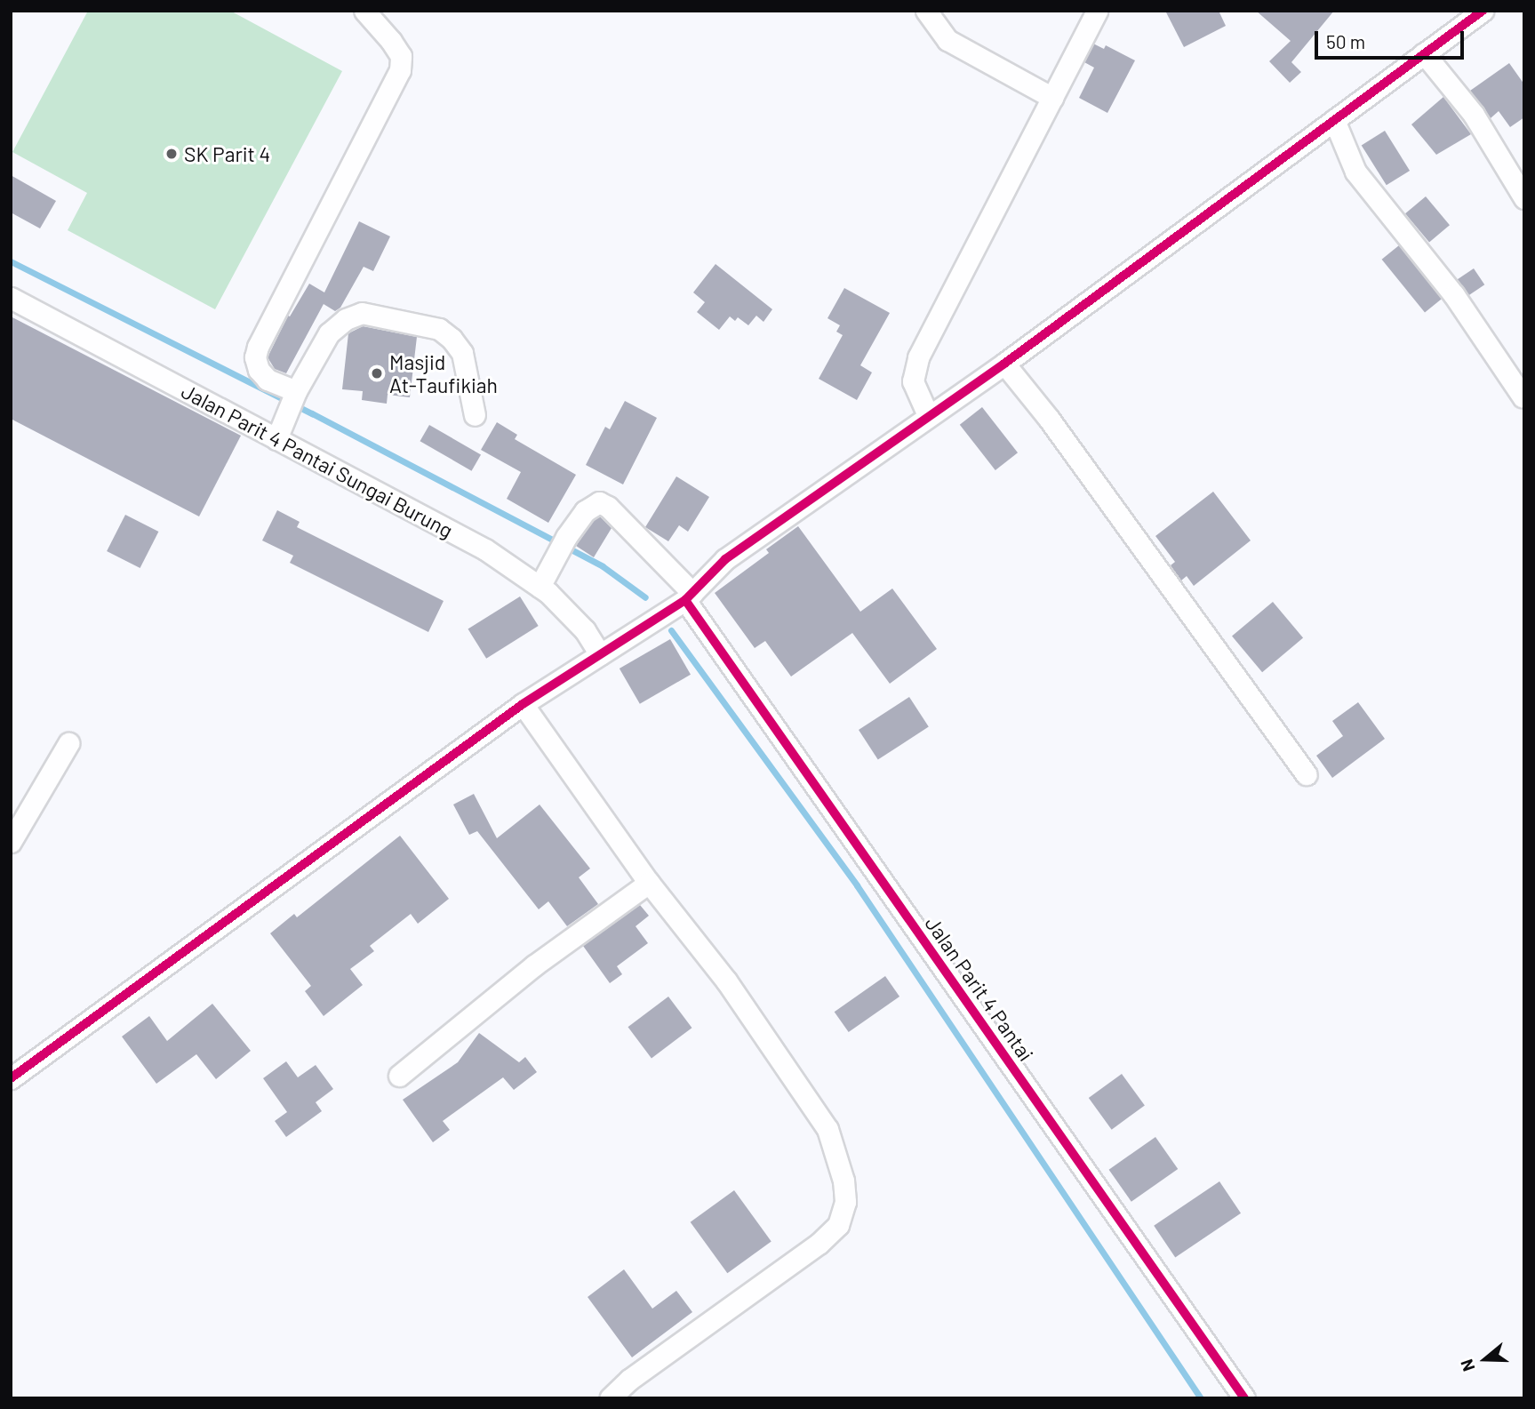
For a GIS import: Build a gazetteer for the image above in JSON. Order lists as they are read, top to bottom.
{
  "streets": {
    "street": ["Jalan Parit 4 Pantai Sungai Burung", "Jalan Parit 4 Pantai"]
  },
  "crossings": [
    ["Jalan Parit 4 Pantai Sungai Burung", "Jalan Parit 4 Pantai"]
  ],
  "places": ["SK Parit 4", "Masjid At-Taufikiah"],
  "scale_bar": "50 m",
  "north": "left"
}
